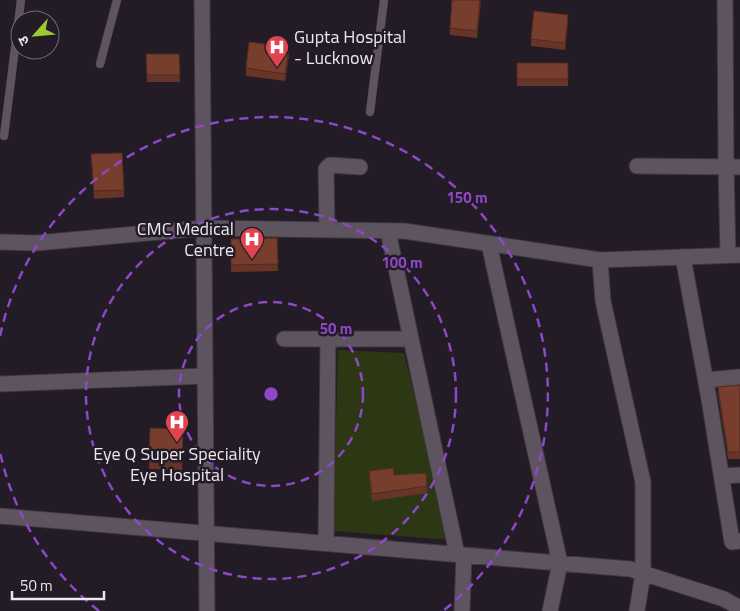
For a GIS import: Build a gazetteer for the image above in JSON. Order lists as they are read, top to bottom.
{
  "places": {
    "hospital": ["Gupta Hospital - Lucknow", "CMC Medical Centre", "Eye Q Super Speciality Eye Hospital"]
  },
  "scale_bar": "50 m",
  "north": "bottom left",
  "rings": ["150 m", "100 m", "50 m"]
}
